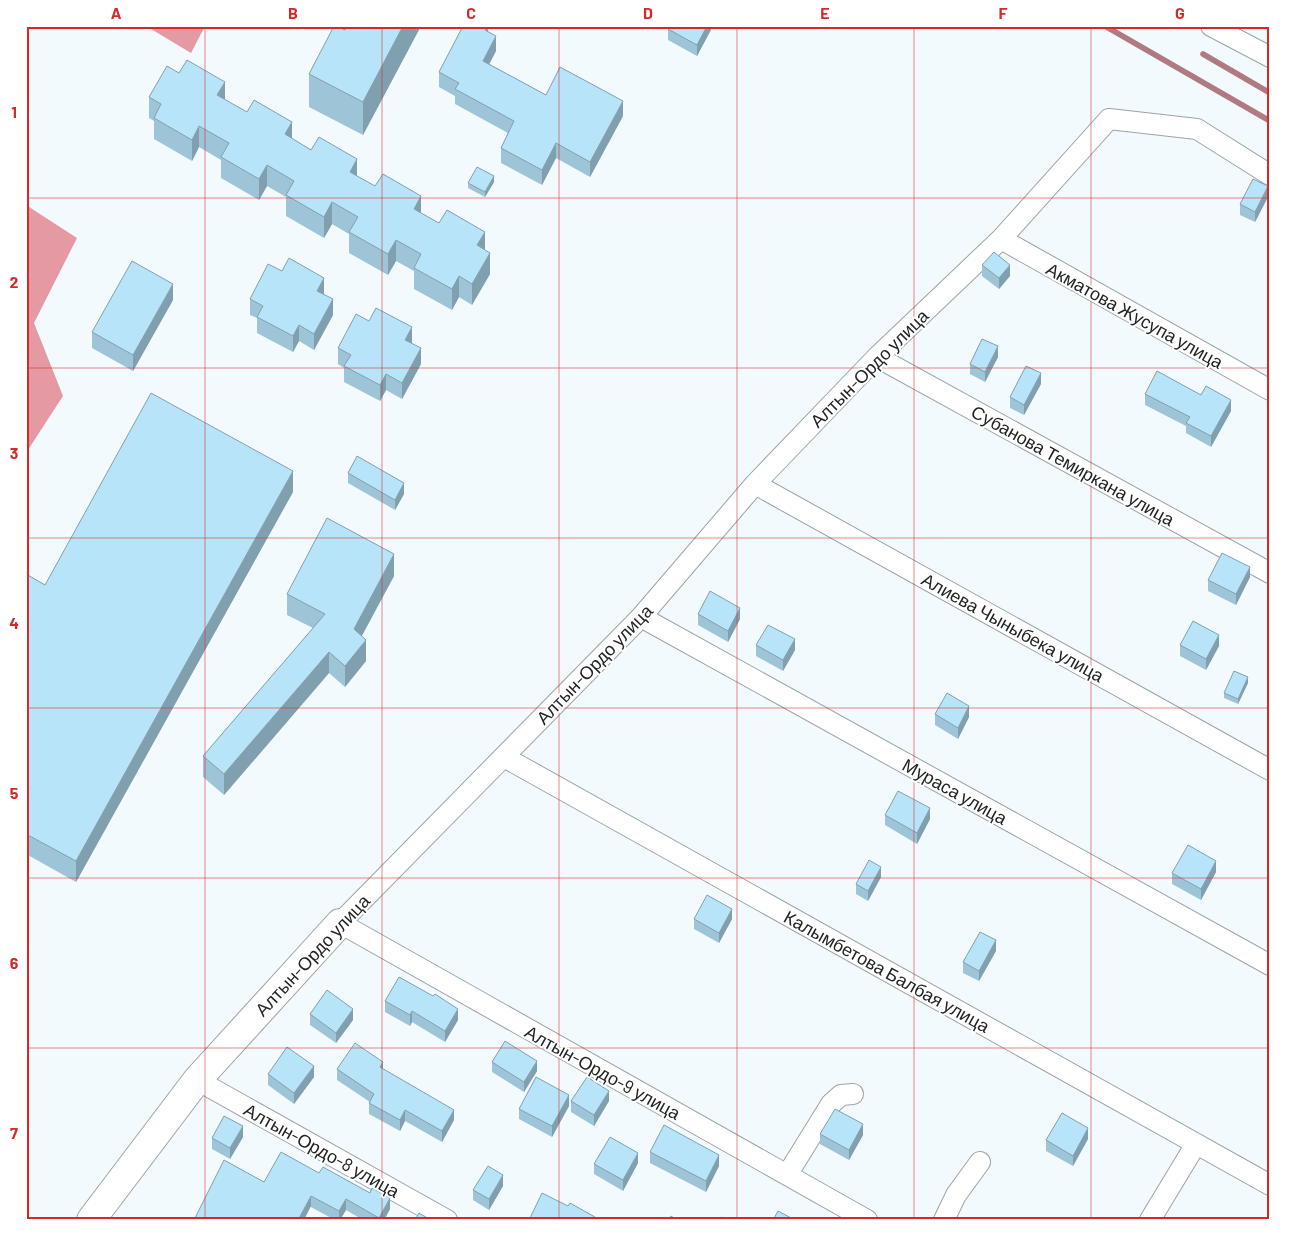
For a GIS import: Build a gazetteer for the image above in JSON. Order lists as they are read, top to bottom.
{
  "streets": {
    "street": [
      "Акматова Жусупа улица",
      "Алтын-Ордо улица",
      "Субанова Темиркана улица",
      "Алиева Чыныбека улица",
      "Мураса улица",
      "Калымбетова Балбая улица",
      "Алтын-Ордо-9 улица",
      "Алтын-Ордо-8 улица"
    ]
  },
  "crossings": [
    ["Акматова Жусупа улица", "Алтын-Ордо улица"],
    ["Алтын-Ордо улица", "Субанова Темиркана улица"],
    ["Алтын-Ордо улица", "Алиева Чыныбека улица"],
    ["Алтын-Ордо улица", "Мураса улица"],
    ["Алтын-Ордо улица", "Калымбетова Балбая улица"],
    ["Алтын-Ордо улица", "Алтын-Ордо-9 улица"],
    ["Алтын-Ордо улица", "Алтын-Ордо-8 улица"]
  ],
  "grid": {
    "columns": [
      "A",
      "B",
      "C",
      "D",
      "E",
      "F",
      "G"
    ],
    "rows": [
      "1",
      "2",
      "3",
      "4",
      "5",
      "6",
      "7"
    ]
  }
}
